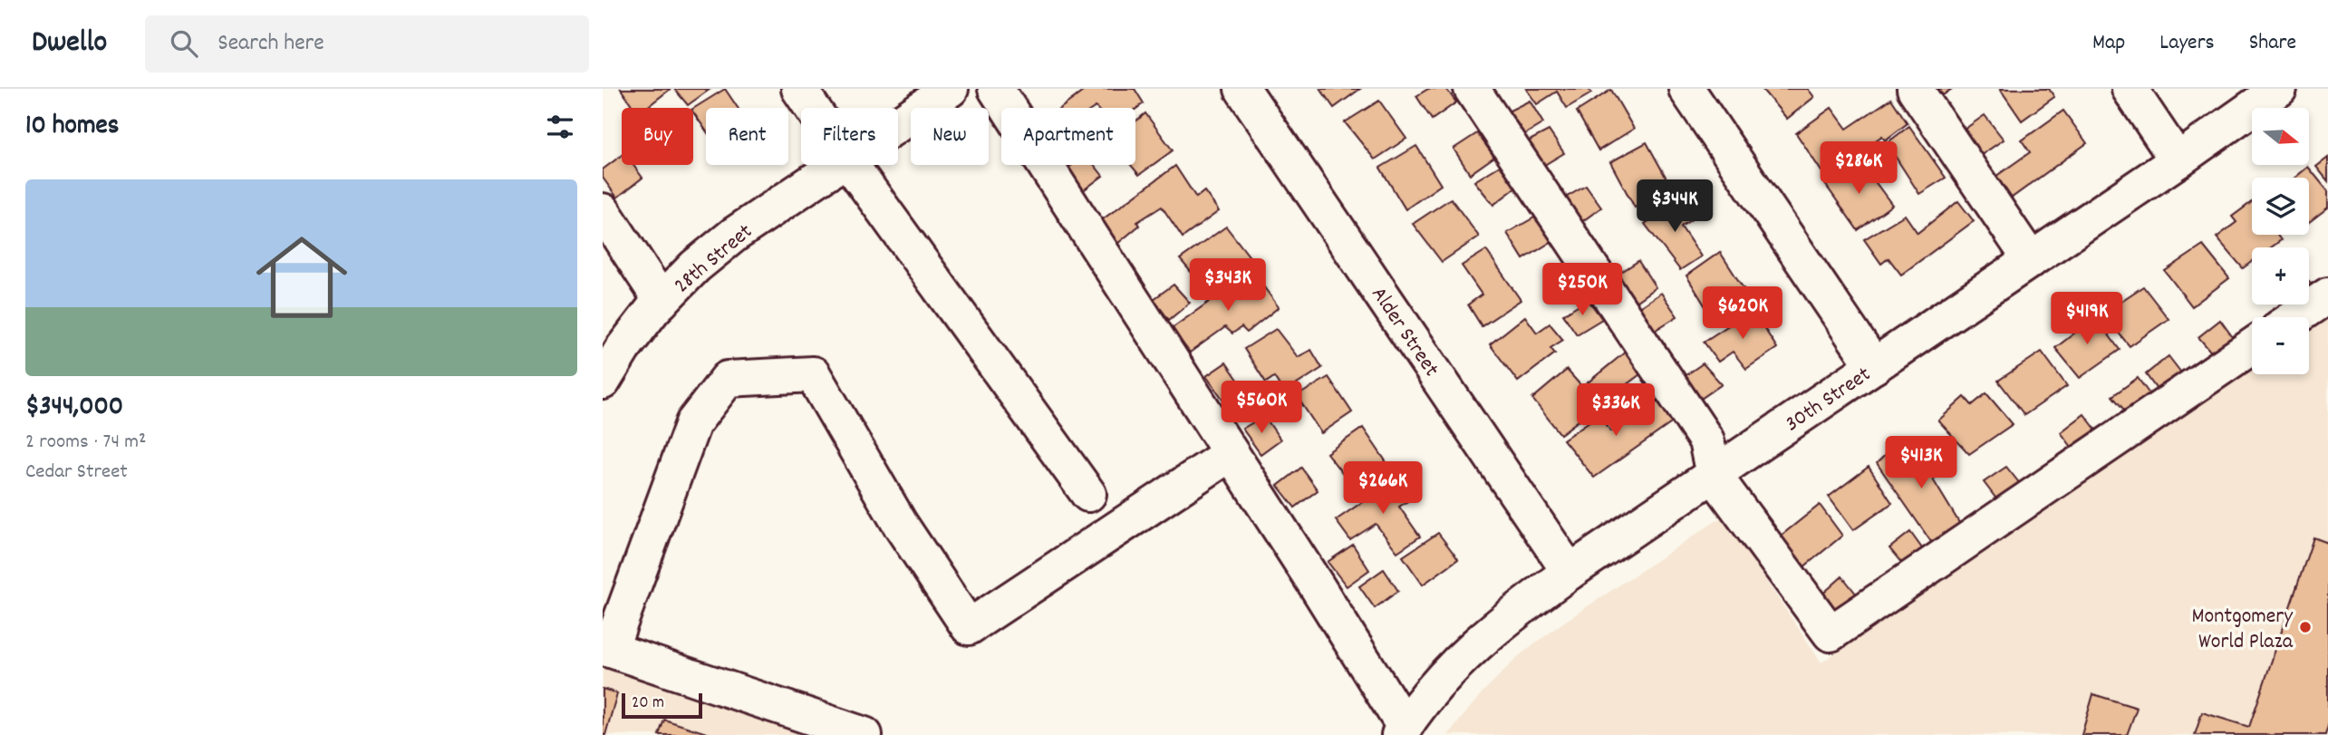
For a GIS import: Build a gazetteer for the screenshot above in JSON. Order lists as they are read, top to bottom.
{
  "streets": {
    "street": ["28th Street", "Alder Street", "30th Street"]
  },
  "crossings": [
    ["Alder Street", "30th Street"]
  ],
  "places": ["Montgomery World Plaza"],
  "scale_bar": "20 m",
  "north": "right",
  "page": {
    "header": "Dwello",
    "search": "Search here",
    "nav": ["Map", "Layers", "Share"],
    "heading": "10 homes",
    "map_buttons": ["+", "−"],
    "chip": [
      "Buy",
      "Rent",
      "Filters",
      "New",
      "Apartment"
    ],
    "price": [
      "$286K",
      "$344K",
      "$343K",
      "$250K",
      "$620K",
      "$419K",
      "$560K",
      "$336K",
      "$413K",
      "$266K"
    ],
    "list": [
      {
        "name": "$344,000",
        "note": "2 rooms · 74 m² · Cedar Street"
      }
    ],
    "scale": "20 m"
  }
}
